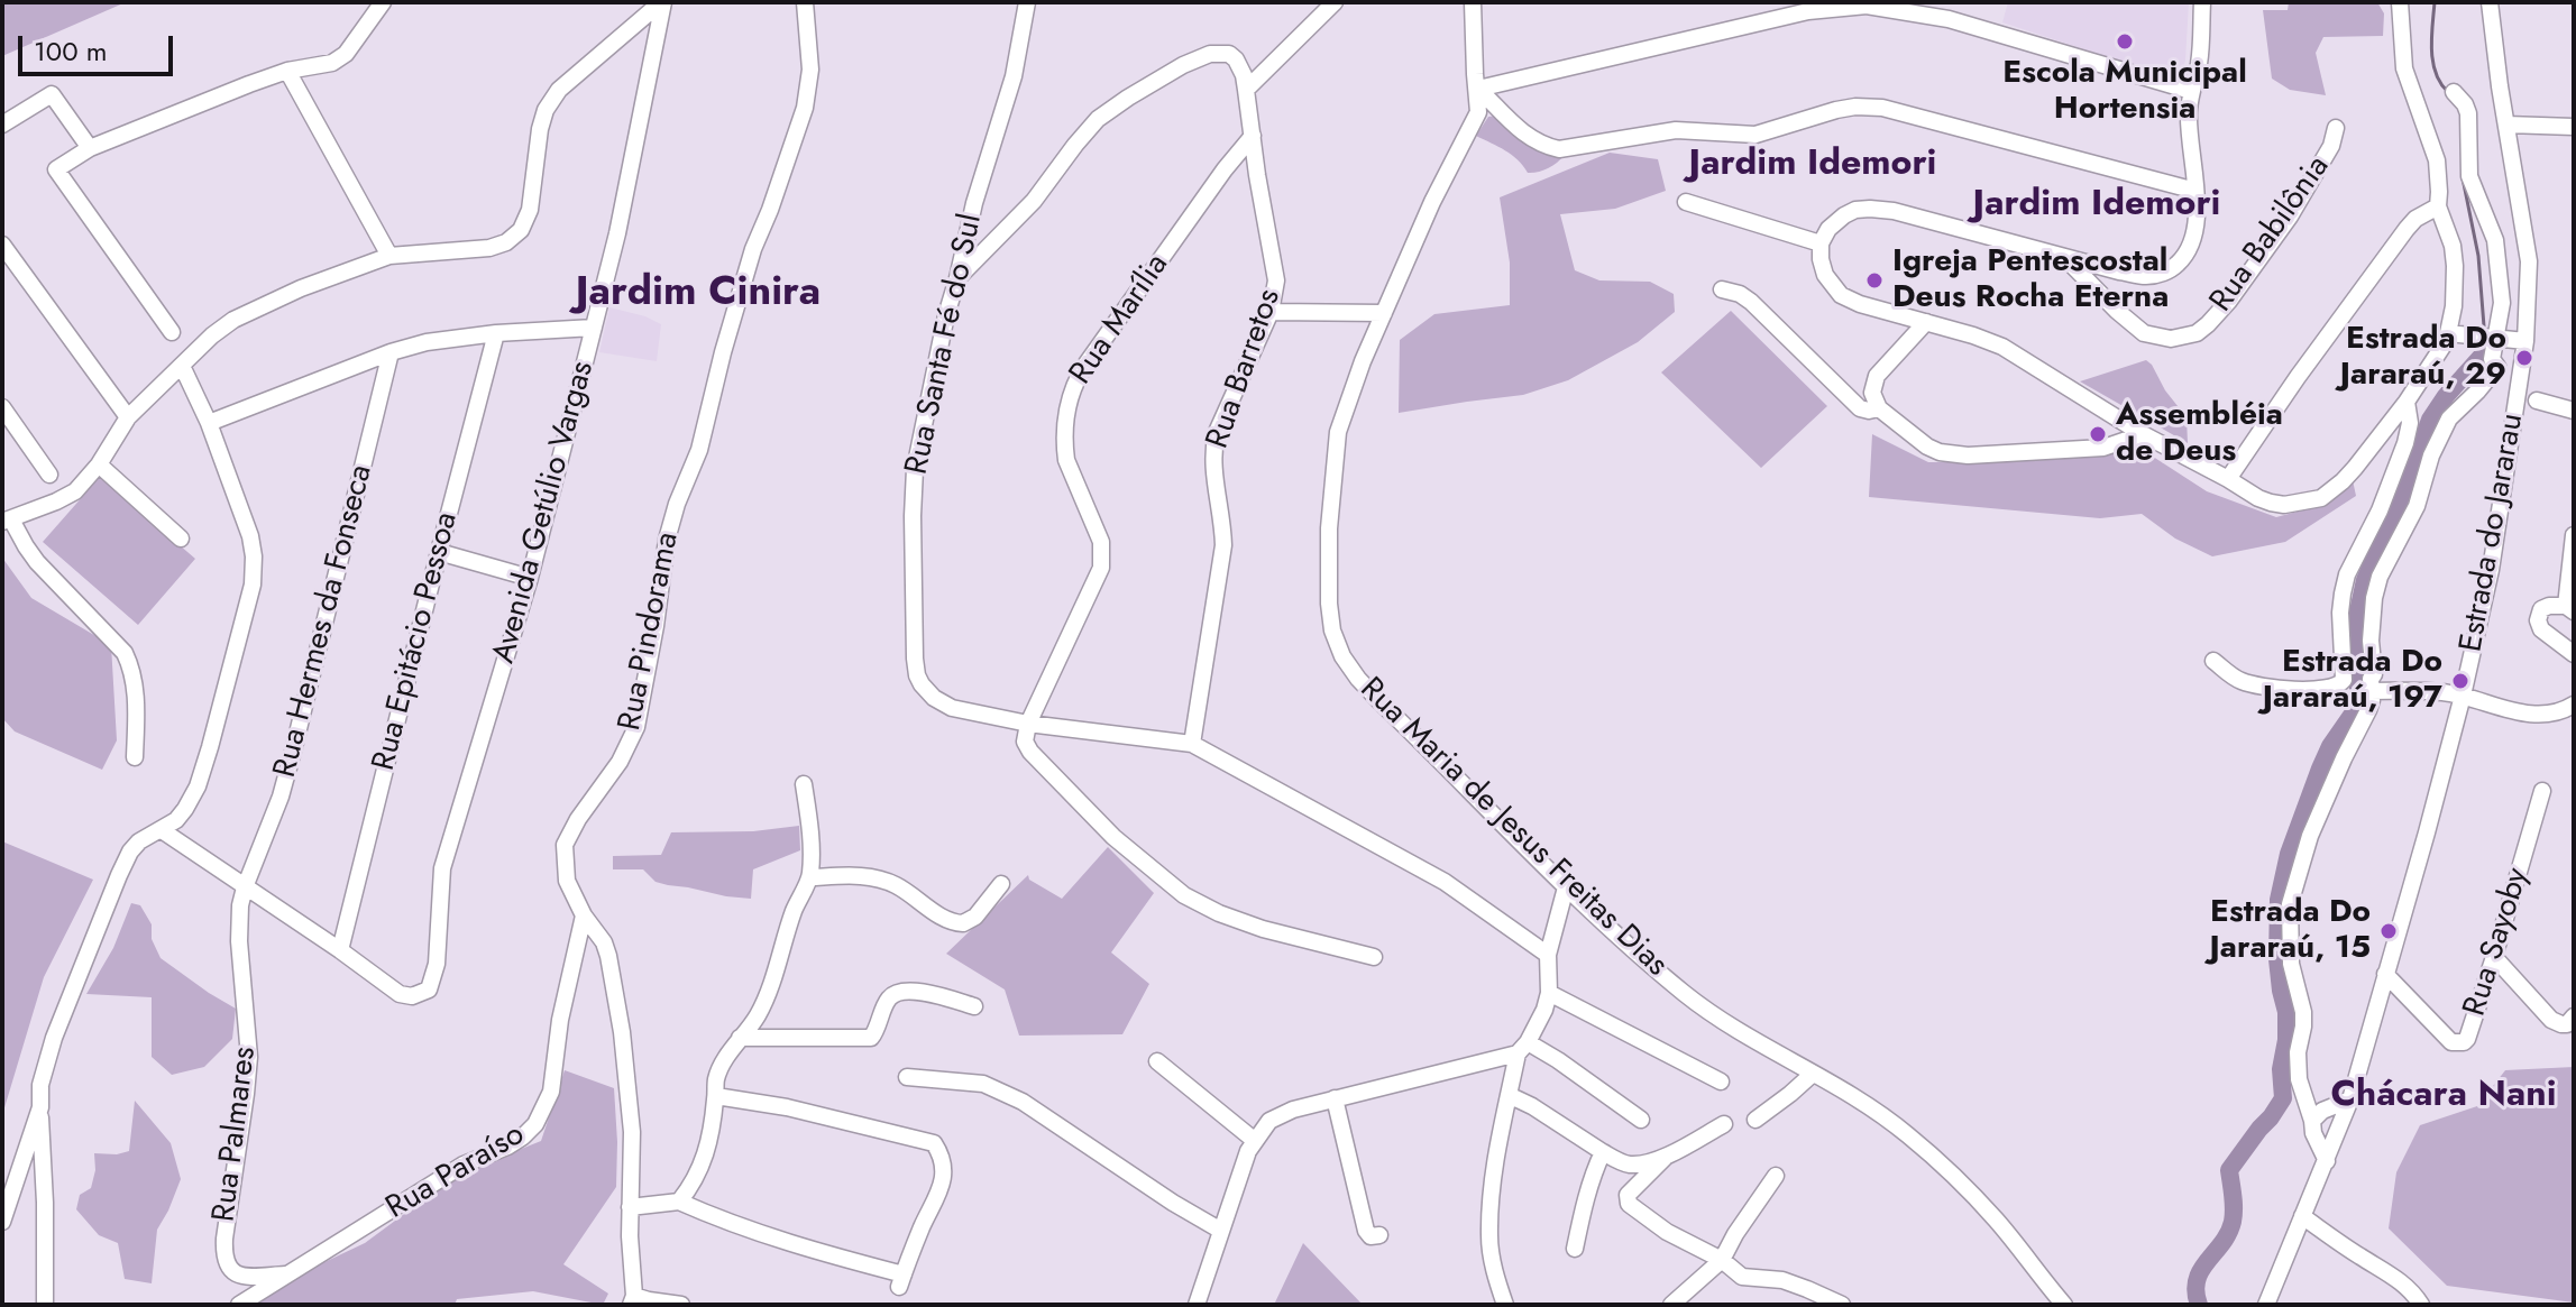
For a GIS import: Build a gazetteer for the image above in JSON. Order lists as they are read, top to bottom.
{
  "streets": {
    "street": [
      "Rua Babilônia",
      "Rua Marília",
      "Rua Santa Fé do Sul",
      "Rua Barretos",
      "Avenida Getúlio Vargas",
      "Estrada do Jararau",
      "Rua Hermes da Fonseca",
      "Rua Pindorama",
      "Rua Epitácio Pessoa",
      "Rua Maria de Jesus Freitas Dias",
      "Rua Sayoby",
      "Rua Palmares",
      "Rua Paraíso"
    ]
  },
  "crossings": [
    ["Rua Marília", "Rua Santa Fé do Sul"],
    ["Rua Marília", "Rua Barretos"],
    ["Rua Santa Fé do Sul", "Rua Barretos"],
    ["Avenida Getúlio Vargas", "Rua Epitácio Pessoa"],
    ["Estrada do Jararau", "Rua Sayoby"],
    ["Rua Hermes da Fonseca", "Rua Palmares"],
    ["Rua Pindorama", "Rua Paraíso"],
    ["Rua Palmares", "Rua Paraíso"]
  ],
  "districts": [
    "Jardim Idemori",
    "Jardim Idemori",
    "Jardim Cinira",
    "Chácara Nani"
  ],
  "places": [
    "Escola Municipal Hortensia",
    "Igreja Pentescostal Deus Rocha Eterna",
    "Estrada Do Jararaú, 29",
    "Assembléia de Deus",
    "Estrada Do Jararaú, 197",
    "Estrada Do Jararaú, 15"
  ],
  "scale_bar": "100 m"
}
